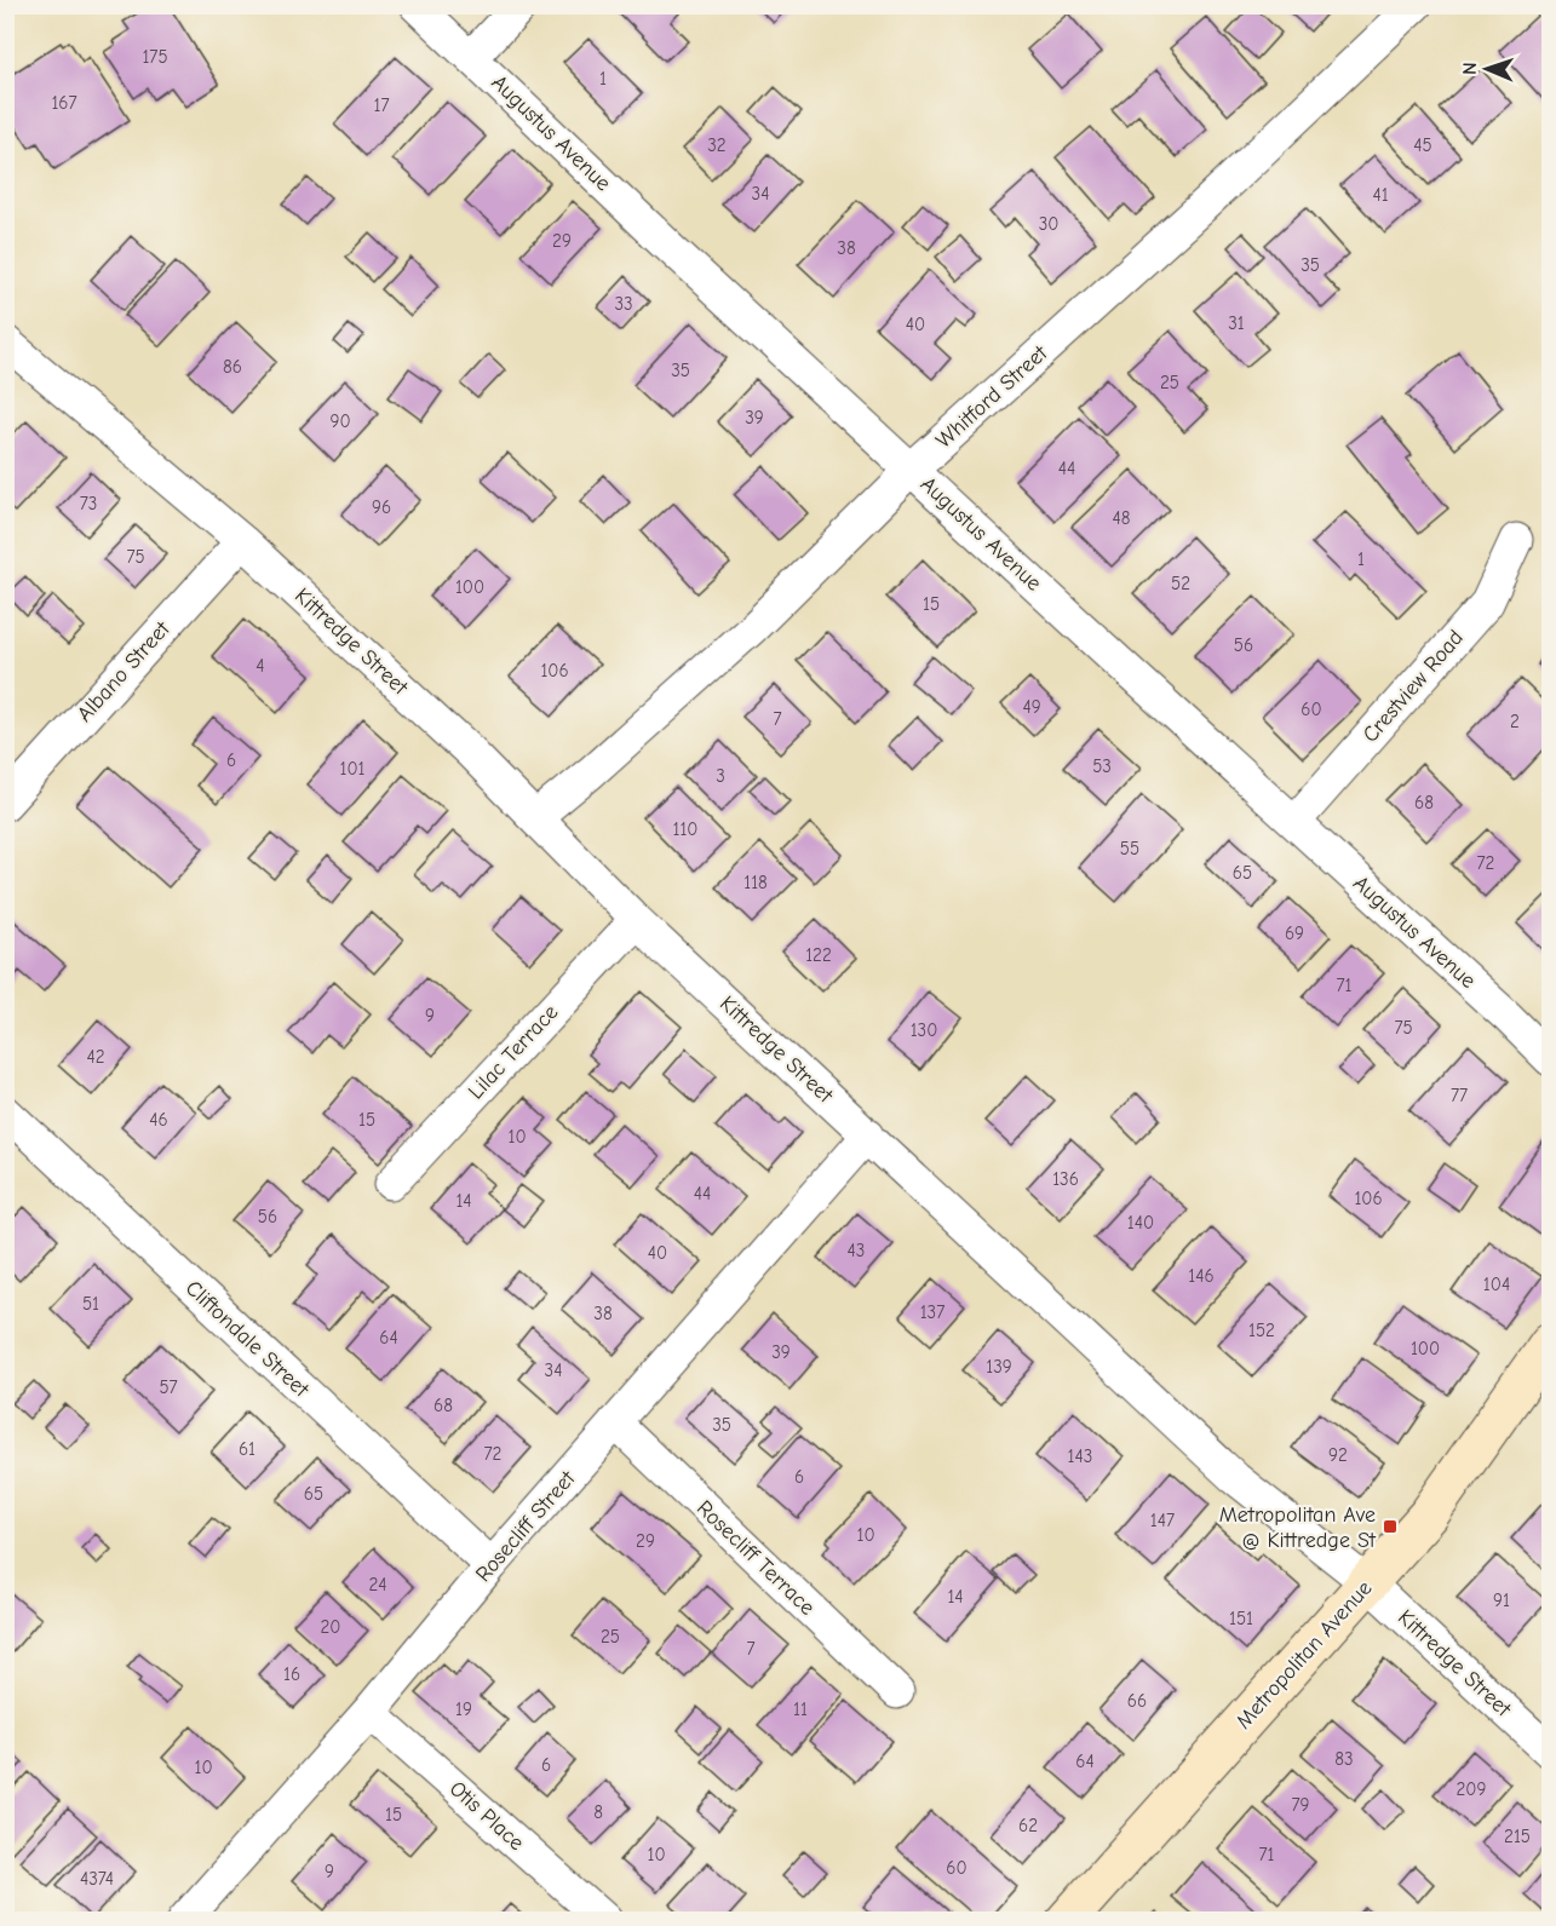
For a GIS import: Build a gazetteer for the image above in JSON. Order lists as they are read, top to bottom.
{
  "streets": {
    "street": [
      "Augustus Avenue",
      "Whitford Street",
      "Kittredge Street",
      "Albano Street",
      "Crestview Road",
      "Lilac Terrace",
      "Cliftondale Street",
      "Rosecliff Street",
      "Rosecliff Terrace",
      "Metropolitan Avenue",
      "Otis Place"
    ]
  },
  "crossings": [
    ["Augustus Avenue", "Whitford Street"],
    ["Augustus Avenue", "Crestview Road"],
    ["Whitford Street", "Kittredge Street"],
    ["Kittredge Street", "Albano Street"],
    ["Kittredge Street", "Lilac Terrace"],
    ["Kittredge Street", "Rosecliff Street"],
    ["Kittredge Street", "Metropolitan Avenue"],
    ["Cliftondale Street", "Rosecliff Street"],
    ["Rosecliff Street", "Rosecliff Terrace"],
    ["Rosecliff Street", "Otis Place"]
  ],
  "places": {
    "transit": ["Metropolitan Ave @ Kittredge St"]
  },
  "house_numbers": [
    "175",
    "1",
    "167",
    "17",
    "32",
    "45",
    "34",
    "41",
    "30",
    "29",
    "38",
    "35",
    "33",
    "31",
    "40",
    "86",
    "35",
    "25",
    "39",
    "90",
    "44",
    "73",
    "96",
    "48",
    "75",
    "1",
    "52",
    "100",
    "15",
    "56",
    "4",
    "106",
    "49",
    "60",
    "7",
    "2",
    "6",
    "53",
    "101",
    "3",
    "68",
    "110",
    "55",
    "72",
    "65",
    "118",
    "69",
    "122",
    "71",
    "9",
    "75",
    "130",
    "42",
    "77",
    "46",
    "15",
    "10",
    "136",
    "44",
    "106",
    "14",
    "56",
    "140",
    "43",
    "40",
    "146",
    "104",
    "51",
    "137",
    "38",
    "152",
    "64",
    "100",
    "39",
    "139",
    "34",
    "57",
    "68",
    "35",
    "61",
    "72",
    "92",
    "143",
    "6",
    "65",
    "147",
    "10",
    "29",
    "24",
    "14",
    "91",
    "151",
    "20",
    "25",
    "7",
    "16",
    "66",
    "19",
    "11",
    "83",
    "64",
    "6",
    "10",
    "209",
    "79",
    "8",
    "15",
    "62",
    "215",
    "10",
    "71",
    "60",
    "9",
    "4374"
  ],
  "north": "left"
}
